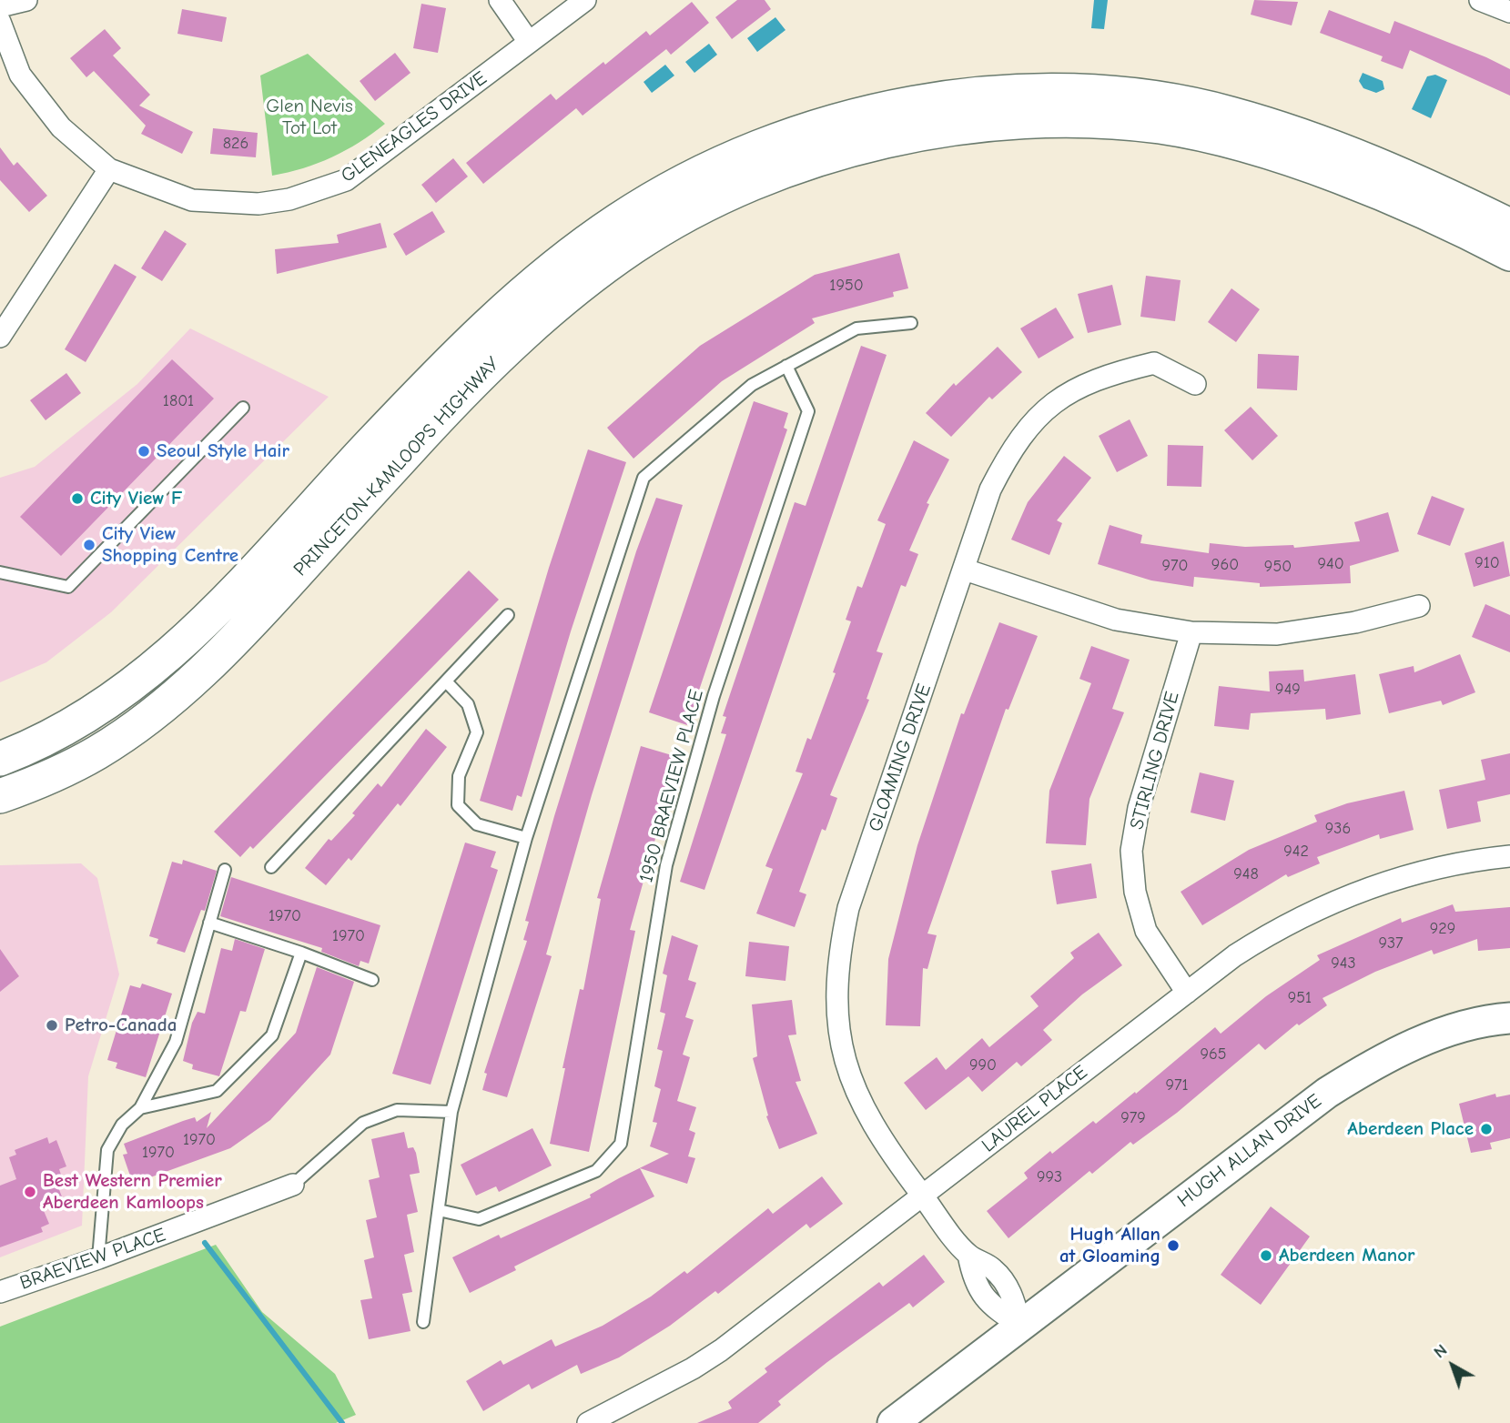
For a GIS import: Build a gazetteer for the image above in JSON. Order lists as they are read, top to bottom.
{
  "streets": {
    "main road": ["PRINCETON-KAMLOOPS HIGHWAY", "HUGH ALLAN DRIVE"],
    "street": [
      "GLENEAGLES DRIVE",
      "GLOAMING DRIVE",
      "STIRLING DRIVE",
      "LAUREL PLACE",
      "BRAEVIEW PLACE"
    ],
    "lane": ["1950 BRAEVIEW PLACE"]
  },
  "crossings": [
    ["GLOAMING DRIVE", "LAUREL PLACE"],
    ["GLOAMING DRIVE", "HUGH ALLAN DRIVE"],
    ["STIRLING DRIVE", "LAUREL PLACE"]
  ],
  "parks": ["Glen Nevis Tot Lot"],
  "places": [
    "Seoul Style Hair",
    "City View F",
    "City View Shopping Centre",
    "Petro-Canada",
    "Aberdeen Place",
    "Best Western Premier Aberdeen Kamloops",
    "Hugh Allan at Gloaming",
    "Aberdeen Manor"
  ],
  "house_numbers": [
    "826",
    "1950",
    "1801",
    "910",
    "940",
    "960",
    "970",
    "950",
    "949",
    "936",
    "942",
    "948",
    "1970",
    "929",
    "1970",
    "937",
    "943",
    "951",
    "965",
    "990",
    "971",
    "979",
    "1970",
    "1970",
    "993"
  ],
  "north": "top left"
}
